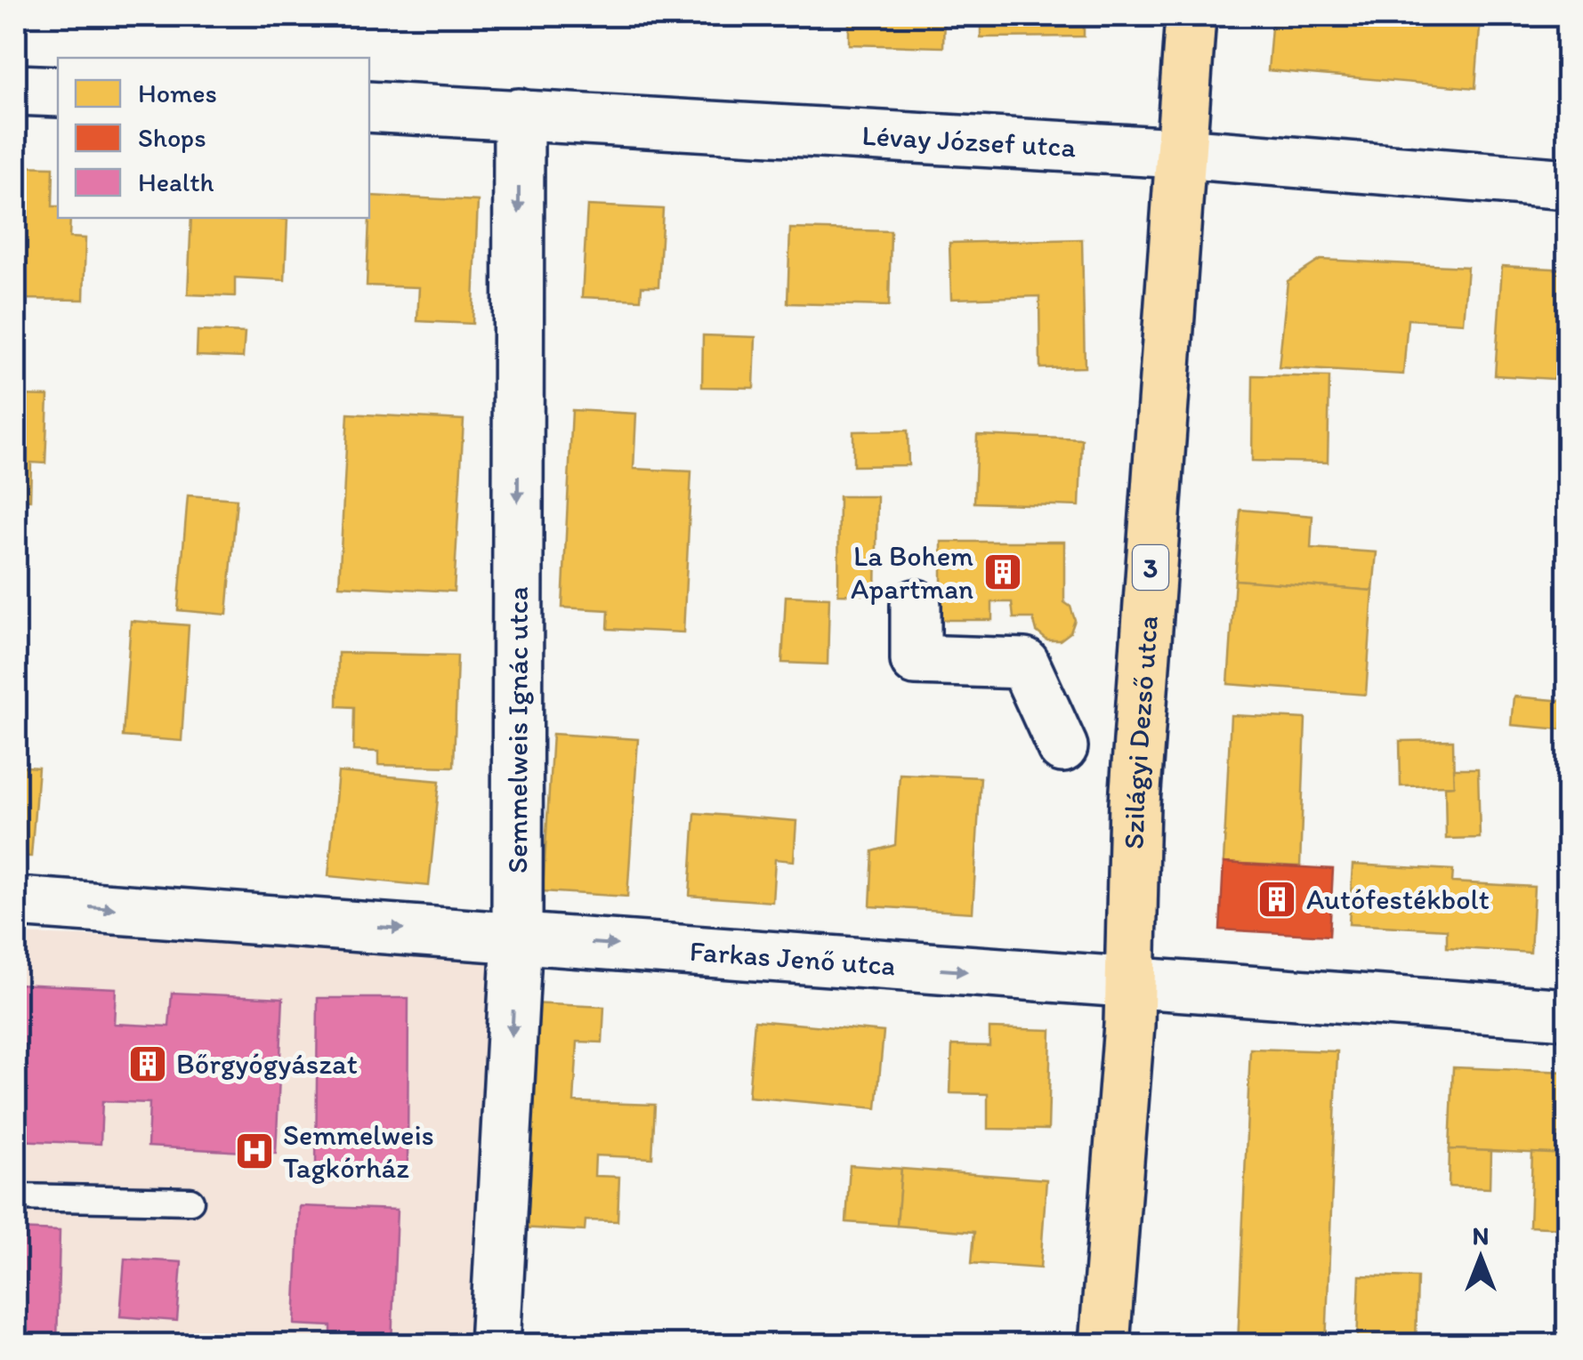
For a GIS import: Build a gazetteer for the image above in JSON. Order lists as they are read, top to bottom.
{
  "streets": {
    "main road": ["3", "Szilágyi Dezső utca"],
    "street": ["Lévay József utca", "Semmelweis Ignác utca", "Farkas Jenő utca"]
  },
  "crossings": [
    ["Lévay József utca", "Semmelweis Ignác utca"],
    ["Lévay József utca", "Szilágyi Dezső utca"],
    ["Semmelweis Ignác utca", "Farkas Jenő utca"],
    ["Szilágyi Dezső utca", "Farkas Jenő utca"]
  ],
  "one_way": ["Semmelweis Ignác utca", "Farkas Jenő utca"],
  "places": {
    "building": ["La Bohem Apartman", "Autófestékbolt", "Bőrgyógyászat"],
    "hospital": ["Semmelweis Tagkórház"]
  },
  "legend": ["Homes", "Shops", "Health"],
  "north": "top"
}
